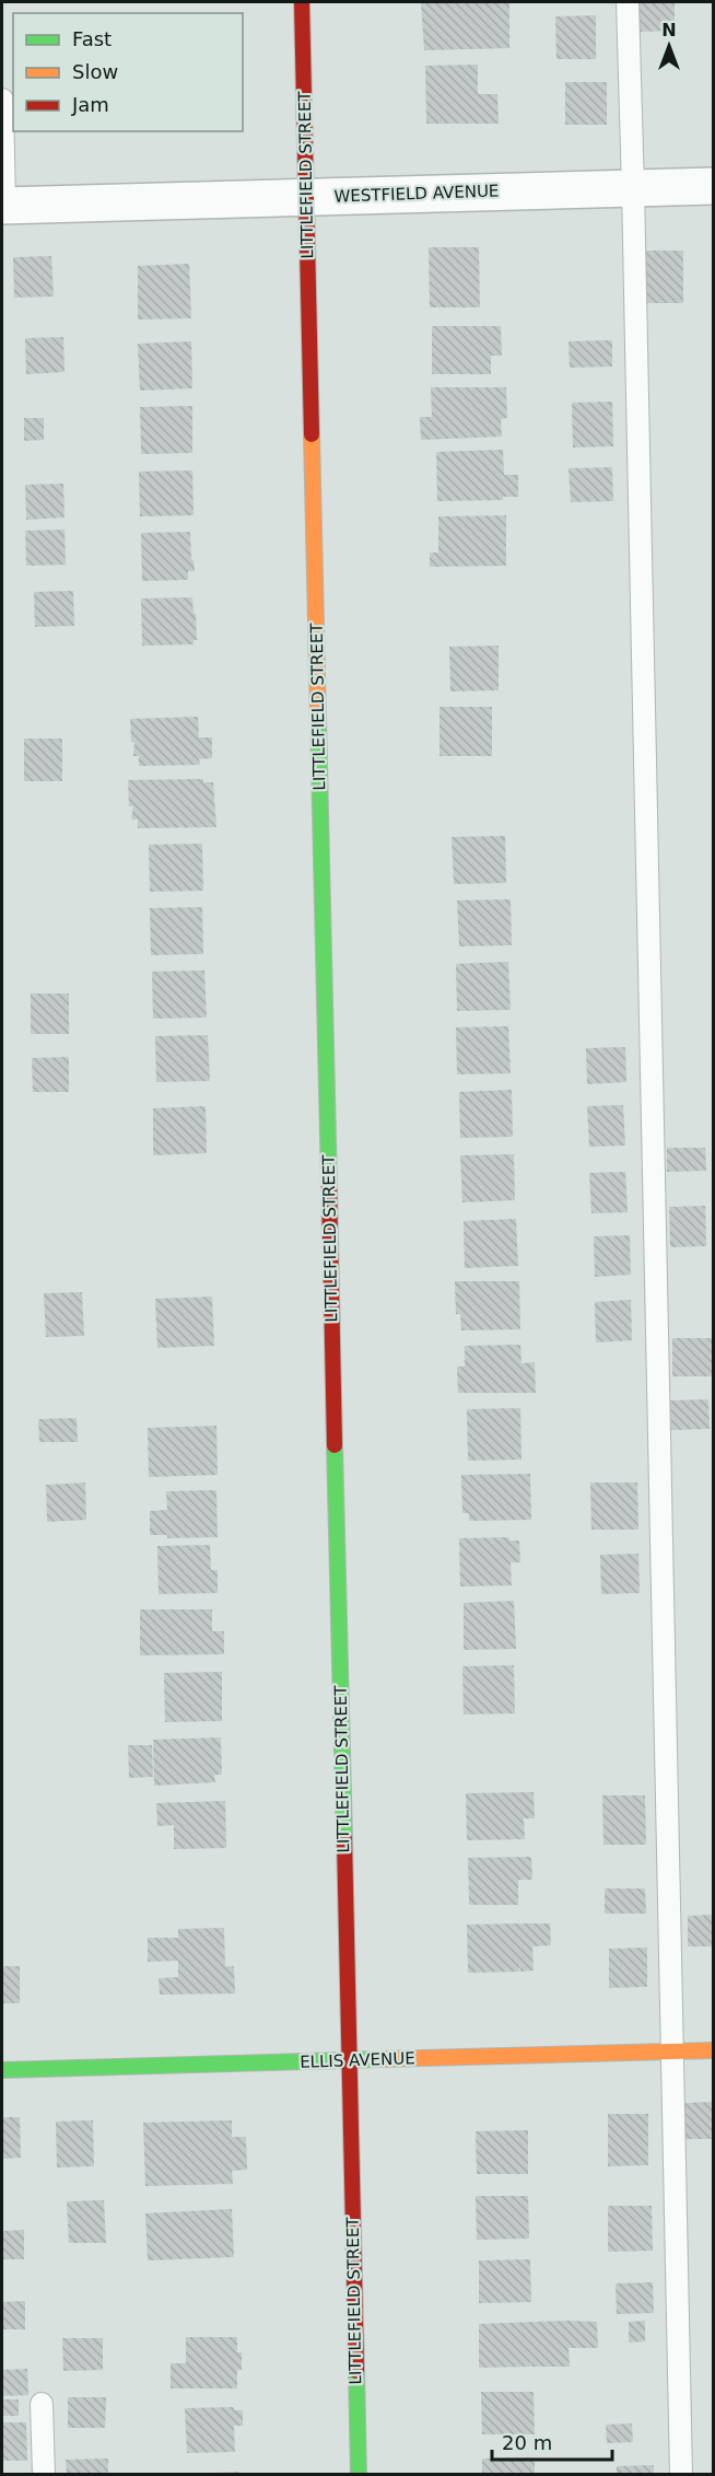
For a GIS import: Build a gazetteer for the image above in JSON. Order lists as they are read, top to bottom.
{
  "streets": {
    "street": ["LITTLEFIELD STREET", "WESTFIELD AVENUE", "ELLIS AVENUE"]
  },
  "crossings": [
    ["LITTLEFIELD STREET", "WESTFIELD AVENUE"],
    ["LITTLEFIELD STREET", "ELLIS AVENUE"]
  ],
  "legend": ["Fast", "Slow", "Jam"],
  "scale_bar": "20 m",
  "north": "top"
}
